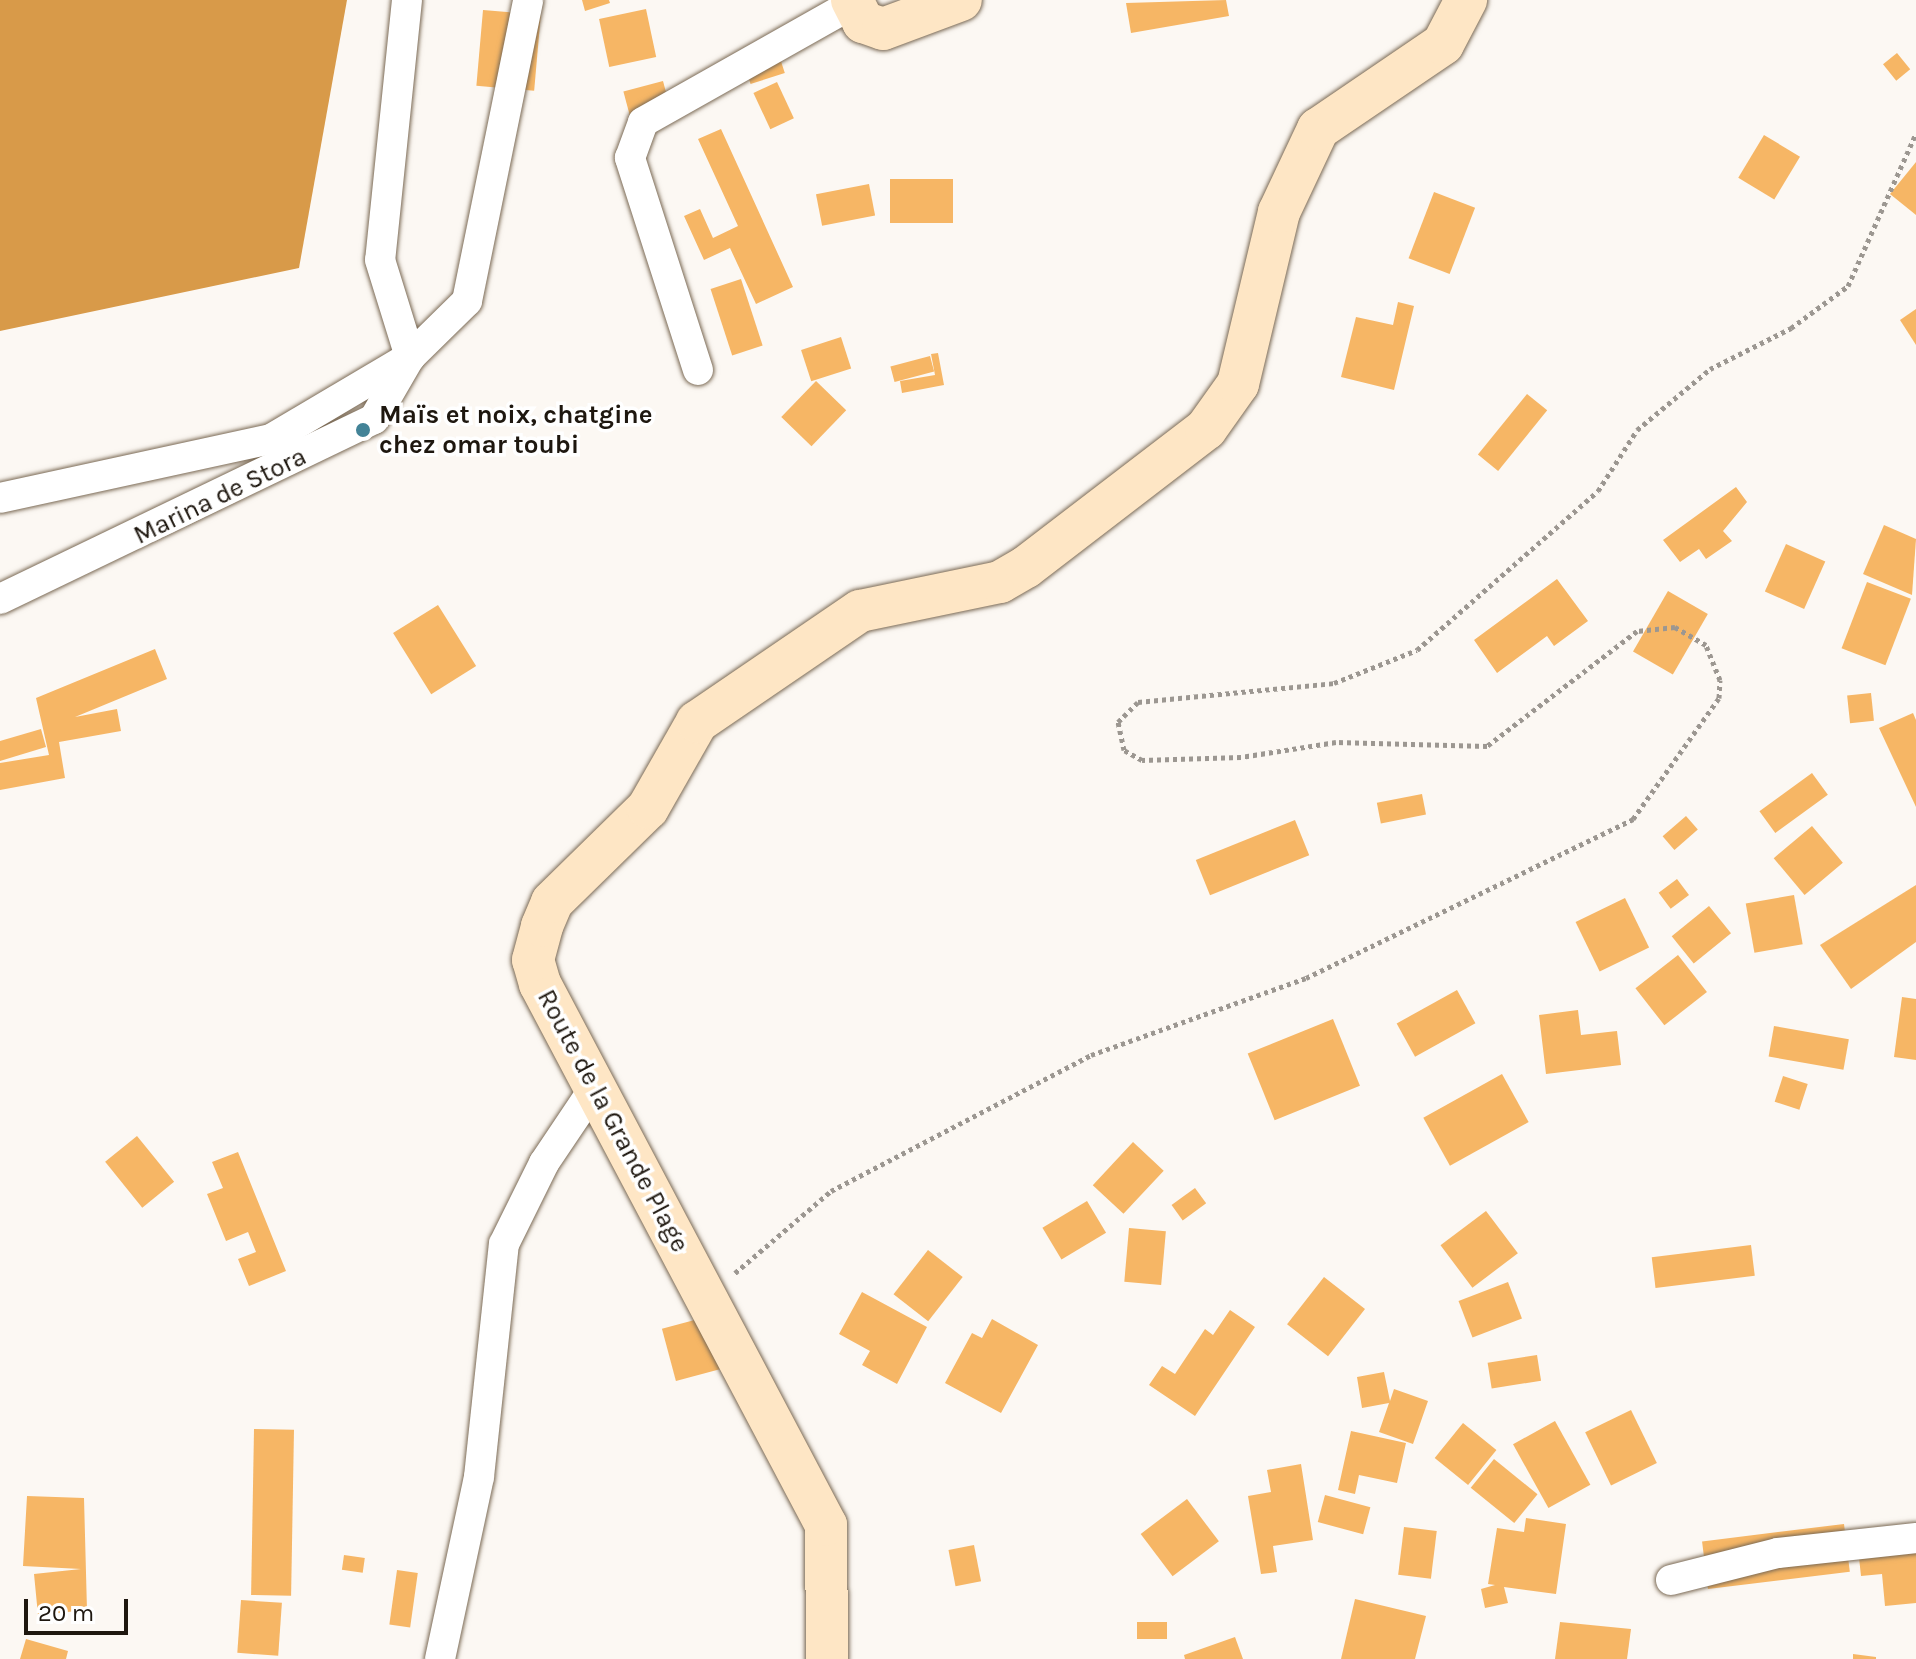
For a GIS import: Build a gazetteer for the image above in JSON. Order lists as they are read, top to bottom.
{
  "streets": {
    "main road": ["Route de la Grande Plage"],
    "street": ["Marina de Stora"]
  },
  "places": ["Maïs et noix, chatgine chez omar toubi"],
  "scale_bar": "20 m"
}
